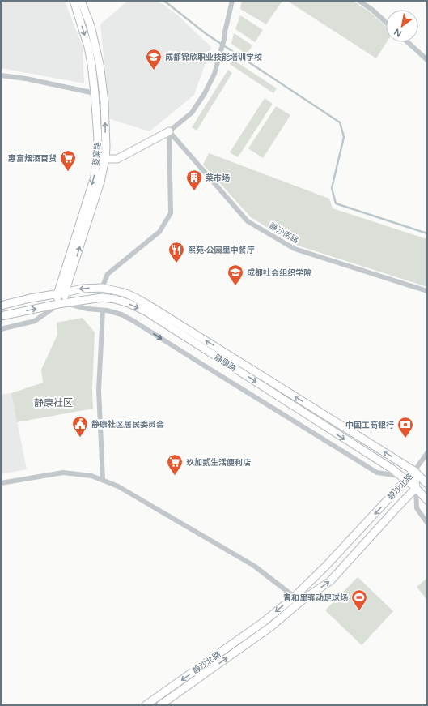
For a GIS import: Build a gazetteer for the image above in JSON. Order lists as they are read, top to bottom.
{
  "streets": {
    "street": [
      "菱窠路",
      "静沙南路",
      "静康路",
      "静沙北路"
    ]
  },
  "crossings": [
    ["菱窠路", "静康路"],
    ["静康路", "静沙北路"]
  ],
  "districts": ["静康社区"],
  "places": {
    "school or university": ["成都锦欣职业技能培训学校", "成都社会组织学院"],
    "supermarket": ["惠富烟酒百货", "玖加贰生活便利店"],
    "building": ["菜市场"],
    "restaurant": ["熙苑·公园里中餐厅"],
    "public building": ["静康社区居民委员会"],
    "bank": ["中国工商银行"],
    "sports": ["青和里驿动足球场"]
  },
  "north": "bottom left"
}
